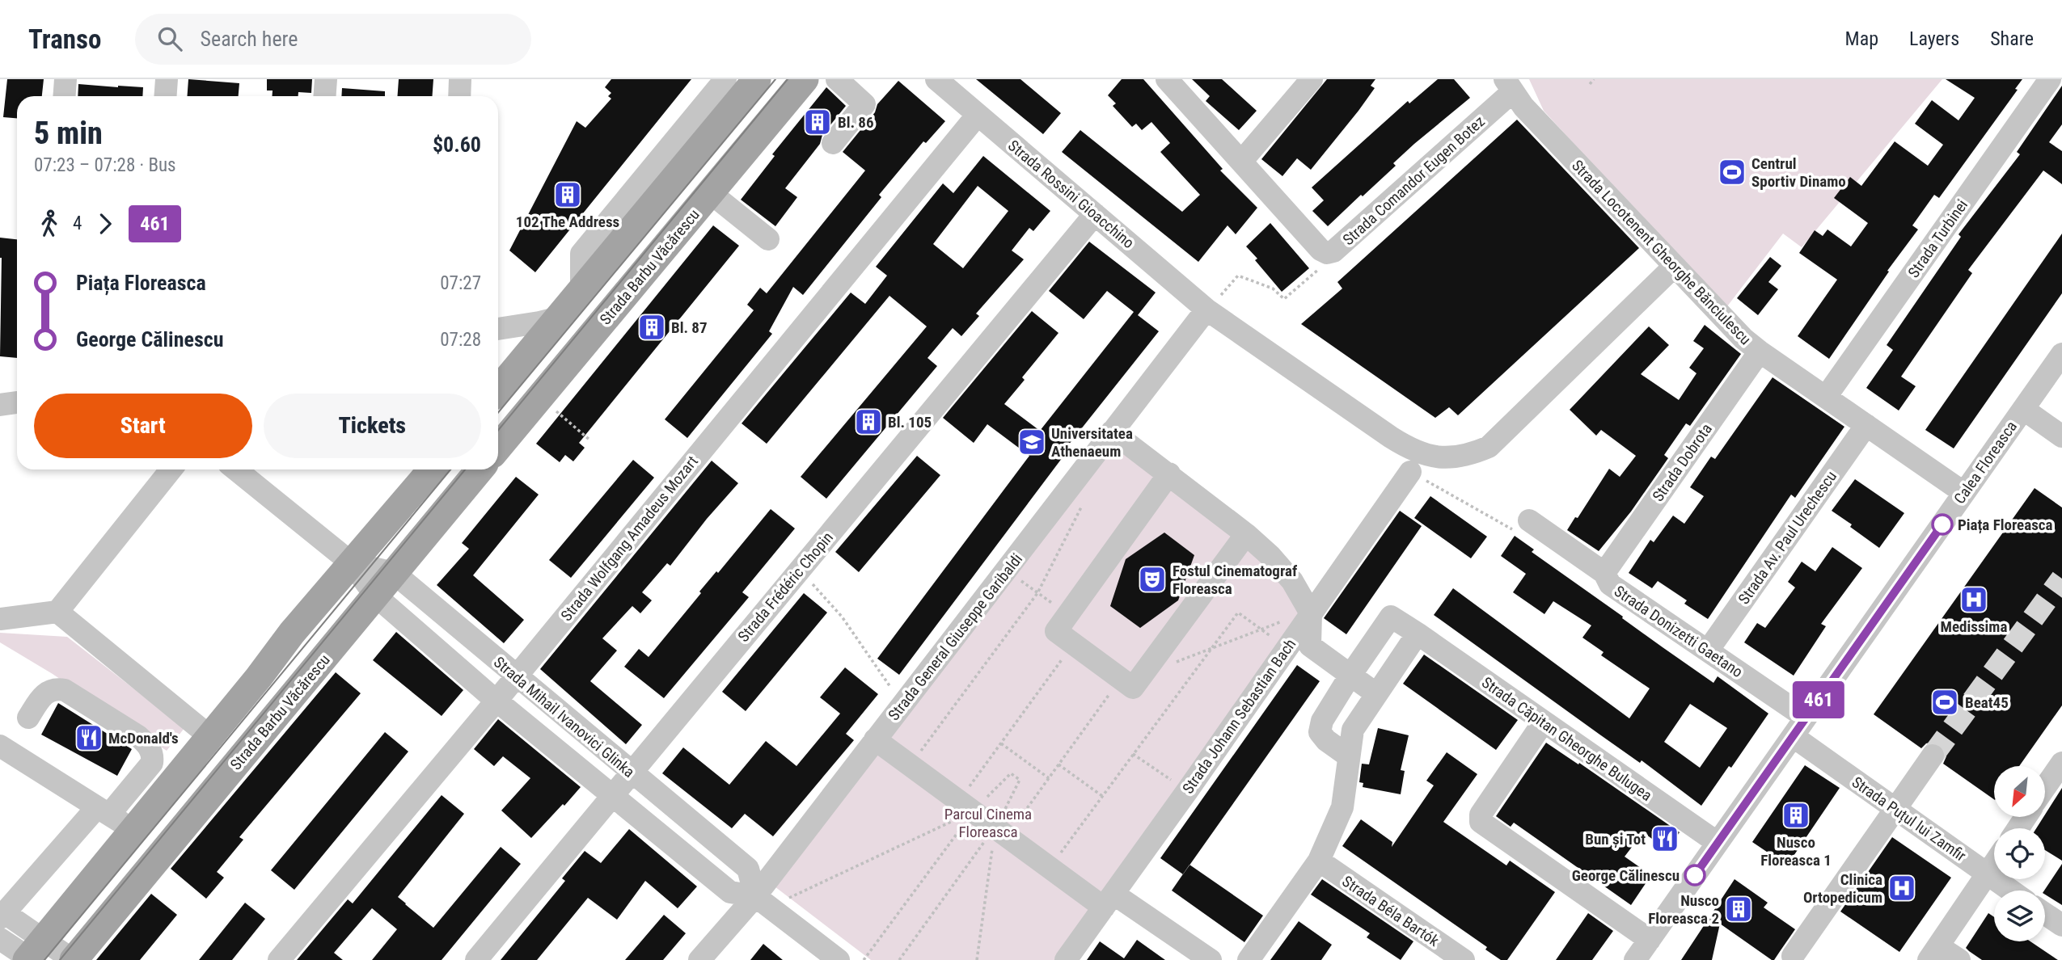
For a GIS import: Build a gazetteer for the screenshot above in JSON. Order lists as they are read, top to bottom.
{
  "streets": {
    "main road": ["Strada Barbu Văcărescu"],
    "street": [
      "Strada Comandor Eugen Botez",
      "Strada Rossini Gioacchino",
      "Strada Turbinei",
      "Strada Locotenent Gheorghe Bănciulescu",
      "Strada Dobrota",
      "Calea Floreasca",
      "Strada Av. Paul Urechescu",
      "Strada Wolfgang Amadeus Mozart",
      "Strada Frédéric Chopin",
      "Strada Donizetti Gaetano",
      "Strada General Giuseppe Garibaldi",
      "Strada Johann Sebastian Bach",
      "Strada Mihail Ivanovici Glinka",
      "Strada Căpitan Gheorghe Bulugea",
      "Strada Puțul lui Zamfir",
      "Strada Béla Bartók"
    ]
  },
  "crossings": [
    ["Strada Comandor Eugen Botez", "Strada Locotenent Gheorghe Bănciulescu"],
    ["Strada Rossini Gioacchino", "Strada Locotenent Gheorghe Bănciulescu"],
    ["Strada Rossini Gioacchino", "Strada Wolfgang Amadeus Mozart"],
    ["Strada Rossini Gioacchino", "Strada Frédéric Chopin"],
    ["Strada Rossini Gioacchino", "Strada General Giuseppe Garibaldi"],
    ["Strada Turbinei", "Strada Locotenent Gheorghe Bănciulescu"],
    ["Strada Locotenent Gheorghe Bănciulescu", "Strada Dobrota"],
    ["Strada Locotenent Gheorghe Bănciulescu", "Calea Floreasca"],
    ["Strada Locotenent Gheorghe Bănciulescu", "Strada Av. Paul Urechescu"],
    ["Strada Barbu Văcărescu", "Strada Mihail Ivanovici Glinka"],
    ["Strada Dobrota", "Strada Donizetti Gaetano"],
    ["Calea Floreasca", "Strada Donizetti Gaetano"],
    ["Calea Floreasca", "Strada Căpitan Gheorghe Bulugea"],
    ["Calea Floreasca", "Strada Puțul lui Zamfir"],
    ["Strada Av. Paul Urechescu", "Strada Donizetti Gaetano"],
    ["Strada Wolfgang Amadeus Mozart", "Strada Mihail Ivanovici Glinka"],
    ["Strada Frédéric Chopin", "Strada Mihail Ivanovici Glinka"],
    ["Strada General Giuseppe Garibaldi", "Strada Mihail Ivanovici Glinka"]
  ],
  "parks": ["Parcul Cinema Floreasca"],
  "places": {
    "building": [
      "Bl. 86",
      "102 The Address",
      "Bl. 87",
      "Bl. 105",
      "Nusco Floreasca 1",
      "Nusco Floreasca 2"
    ],
    "sports": ["Centrul Sportiv Dinamo", "Beat45"],
    "school or university": ["Universitatea Athenaeum"],
    "other": ["Piața Floreasca", "George Călinescu"],
    "theatre": ["Fostul Cinematograf Floreasca"],
    "hospital": ["Medissima", "Clinica Ortopedicum"],
    "restaurant": ["McDonald's", "Bun și Tot"]
  },
  "lines": ["bus line 461"],
  "north": "bottom left",
  "page": {
    "header": "Transo",
    "search": "Search here",
    "nav": ["Map", "Layers", "Share"],
    "on_map": "461",
    "heading": ["5 min", "07:23 – 07:28 · Bus", "$0.60"],
    "legs": ["4", "461"],
    "list": [
      {
        "name": "Piața Floreasca",
        "value": "07:27"
      },
      {
        "name": "George Călinescu",
        "value": "07:28"
      }
    ],
    "buttons": ["Start", "Tickets"]
  }
}
